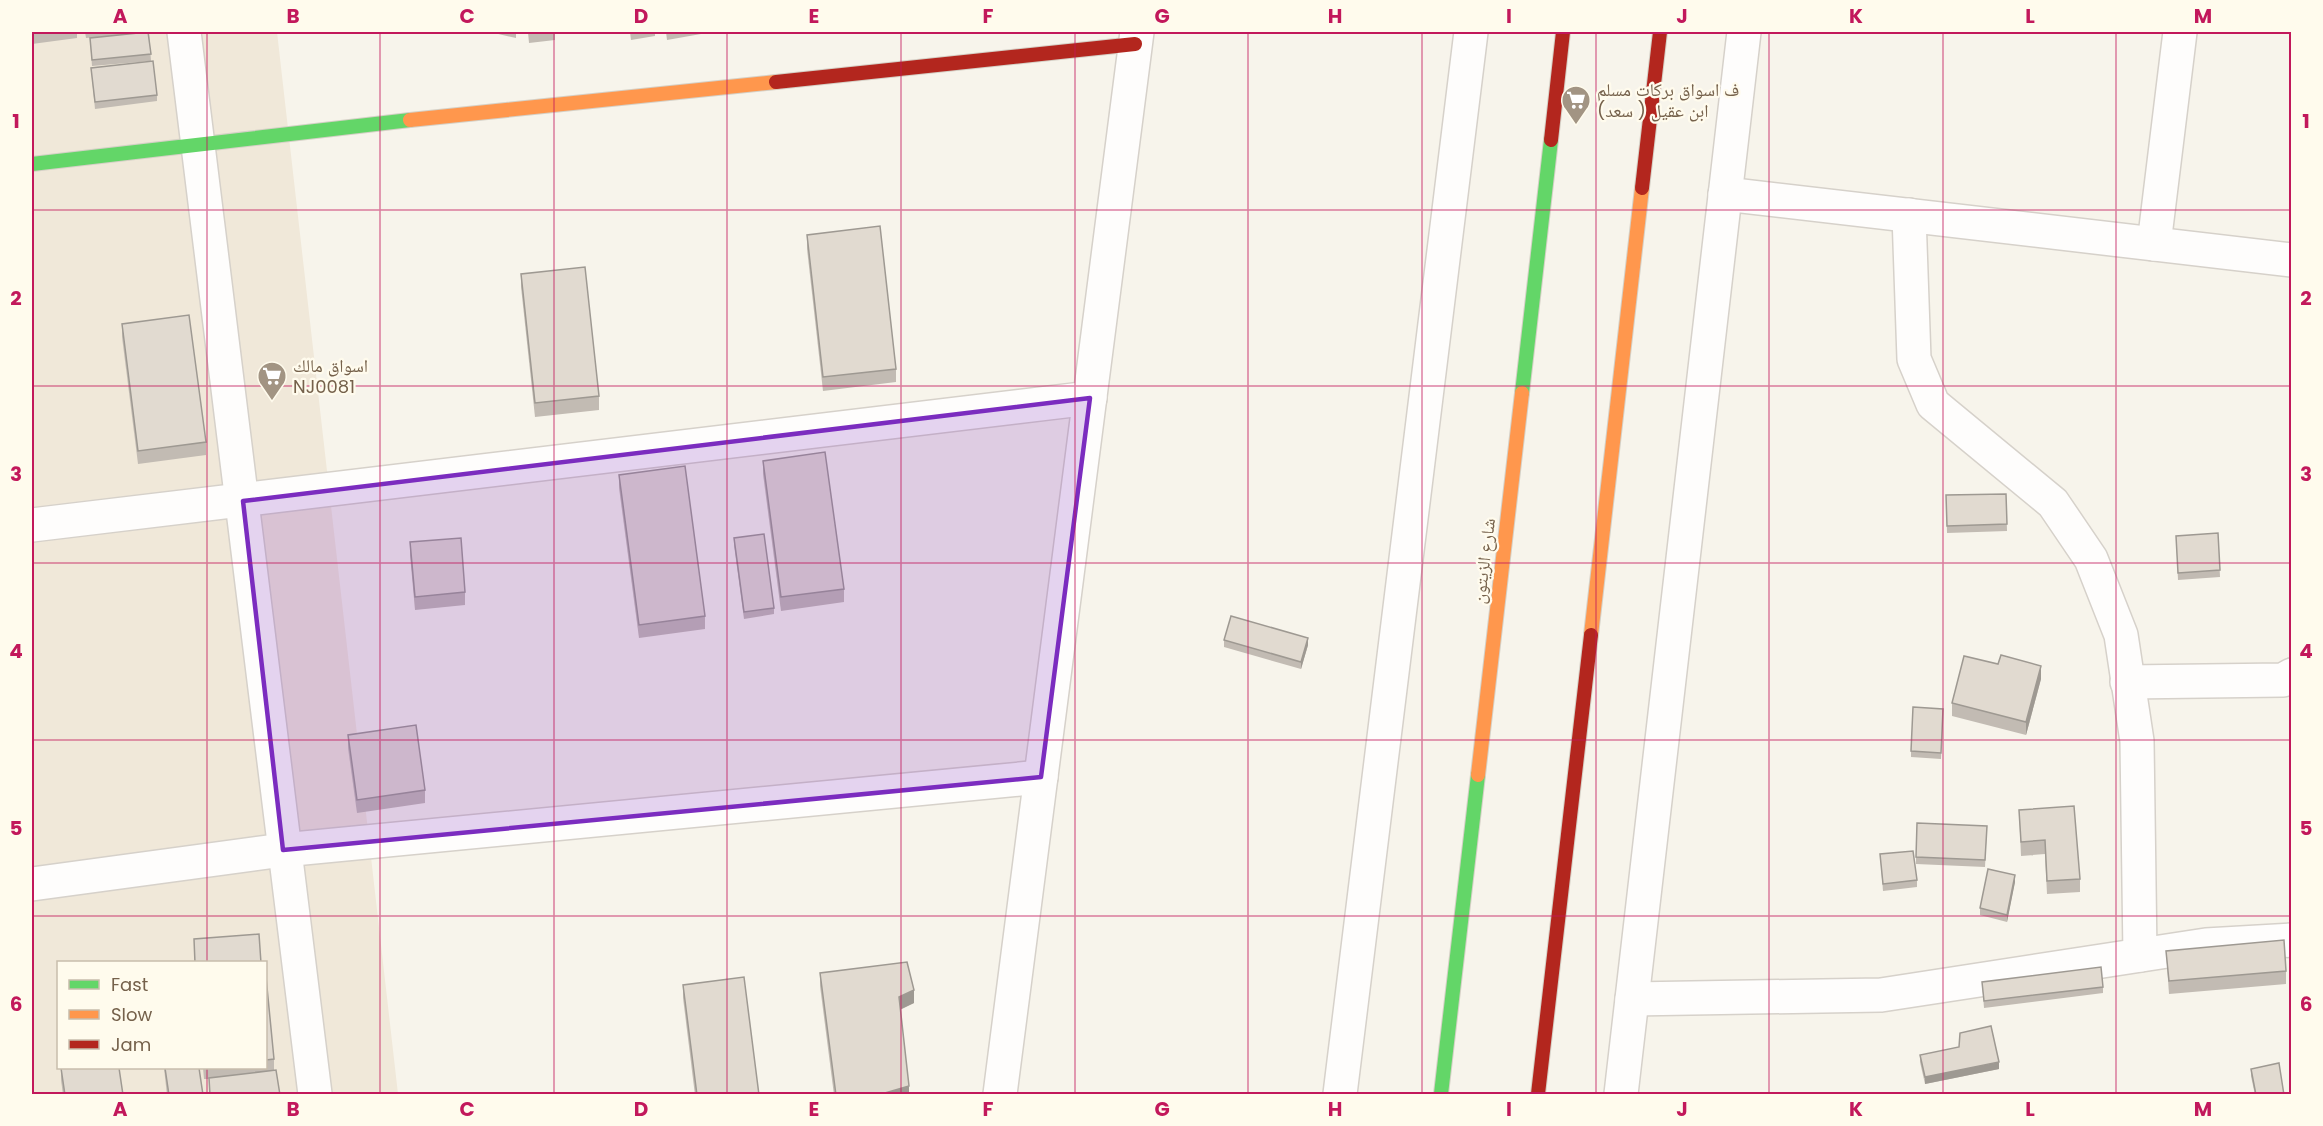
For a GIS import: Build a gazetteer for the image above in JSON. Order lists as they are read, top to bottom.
{
  "streets": {
    "main road": ["شارع الزيتون"]
  },
  "places": {
    "supermarket": ["ف اسواق بركات مسلم ابن عقيل ( سعد)", "اسواق مالك NJ0081"]
  },
  "legend": ["Fast", "Slow", "Jam"],
  "grid": {
    "columns": [
      "A",
      "B",
      "C",
      "D",
      "E",
      "F",
      "G",
      "H",
      "I",
      "J",
      "K",
      "L",
      "M"
    ],
    "rows": [
      "1",
      "2",
      "3",
      "4",
      "5",
      "6"
    ]
  }
}
